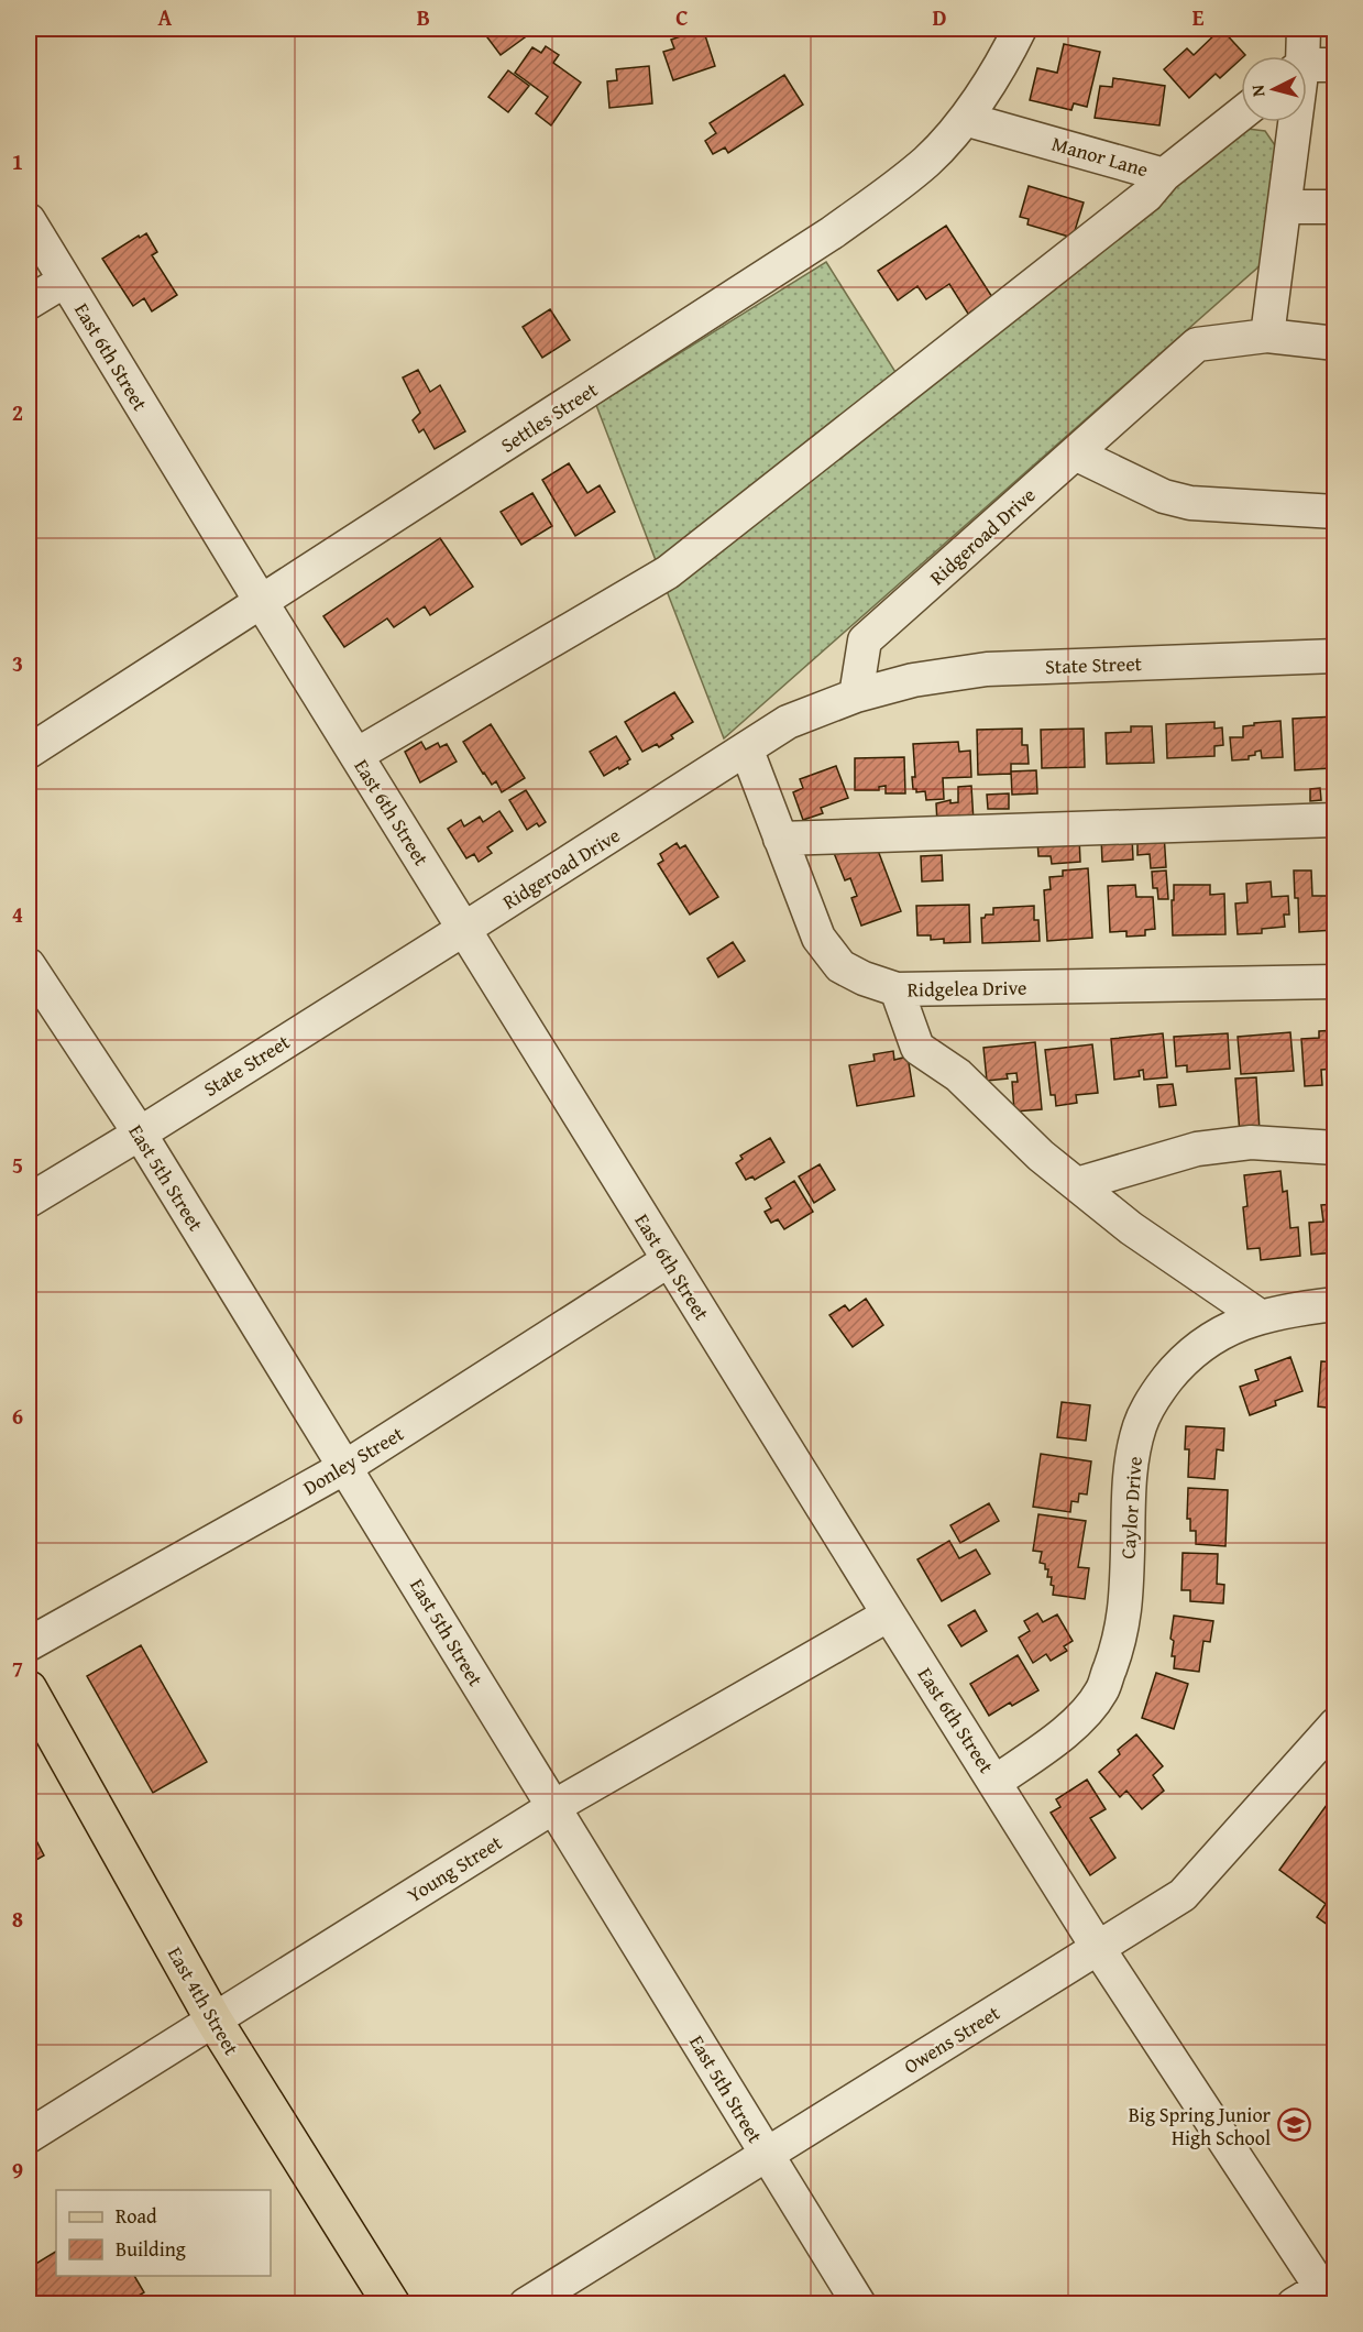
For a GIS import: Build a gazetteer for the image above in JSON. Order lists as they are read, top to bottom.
{
  "streets": {
    "main road": ["East 4th Street"],
    "street": [
      "Manor Lane",
      "East 6th Street",
      "Settles Street",
      "Ridgeroad Drive",
      "State Street",
      "Ridgelea Drive",
      "East 5th Street",
      "Donley Street",
      "Caylor Drive",
      "Young Street",
      "Owens Street"
    ]
  },
  "crossings": [
    ["Manor Lane", "Settles Street"],
    ["East 6th Street", "Settles Street"],
    ["East 6th Street", "Ridgeroad Drive"],
    ["East 6th Street", "State Street"],
    ["East 6th Street", "Donley Street"],
    ["East 6th Street", "Caylor Drive"],
    ["East 6th Street", "Young Street"],
    ["East 6th Street", "Owens Street"],
    ["Ridgeroad Drive", "State Street"],
    ["Ridgeroad Drive", "Ridgelea Drive"],
    ["State Street", "East 5th Street"],
    ["East 5th Street", "Donley Street"],
    ["East 5th Street", "Young Street"],
    ["East 5th Street", "Owens Street"],
    ["Young Street", "East 4th Street"]
  ],
  "places": {
    "school or university": ["Big Spring Junior High School"]
  },
  "legend": ["Road", "Building"],
  "north": "left",
  "grid": {
    "columns": [
      "A",
      "B",
      "C",
      "D",
      "E"
    ],
    "rows": [
      "1",
      "2",
      "3",
      "4",
      "5",
      "6",
      "7",
      "8",
      "9"
    ]
  }
}
